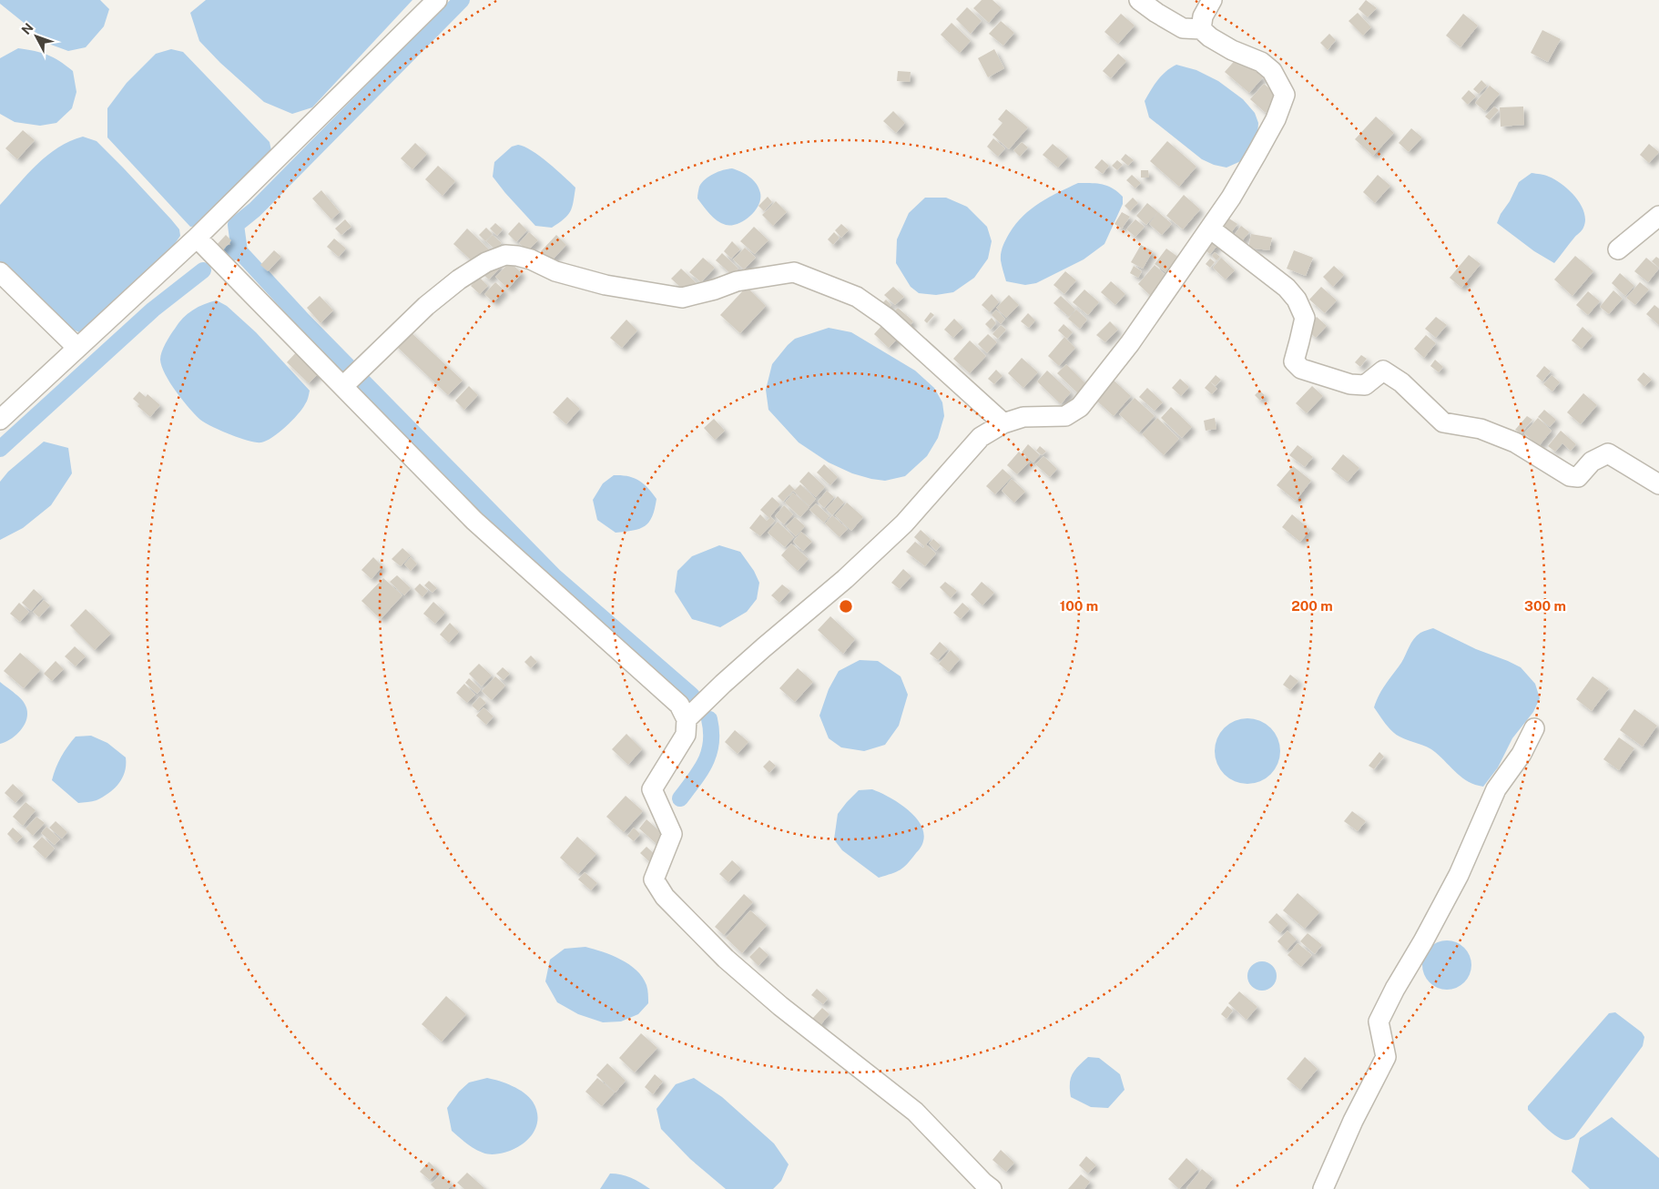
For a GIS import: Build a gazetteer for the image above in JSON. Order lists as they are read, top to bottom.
{
  "north": "top left",
  "rings": ["100 m", "200 m", "300 m"]
}
